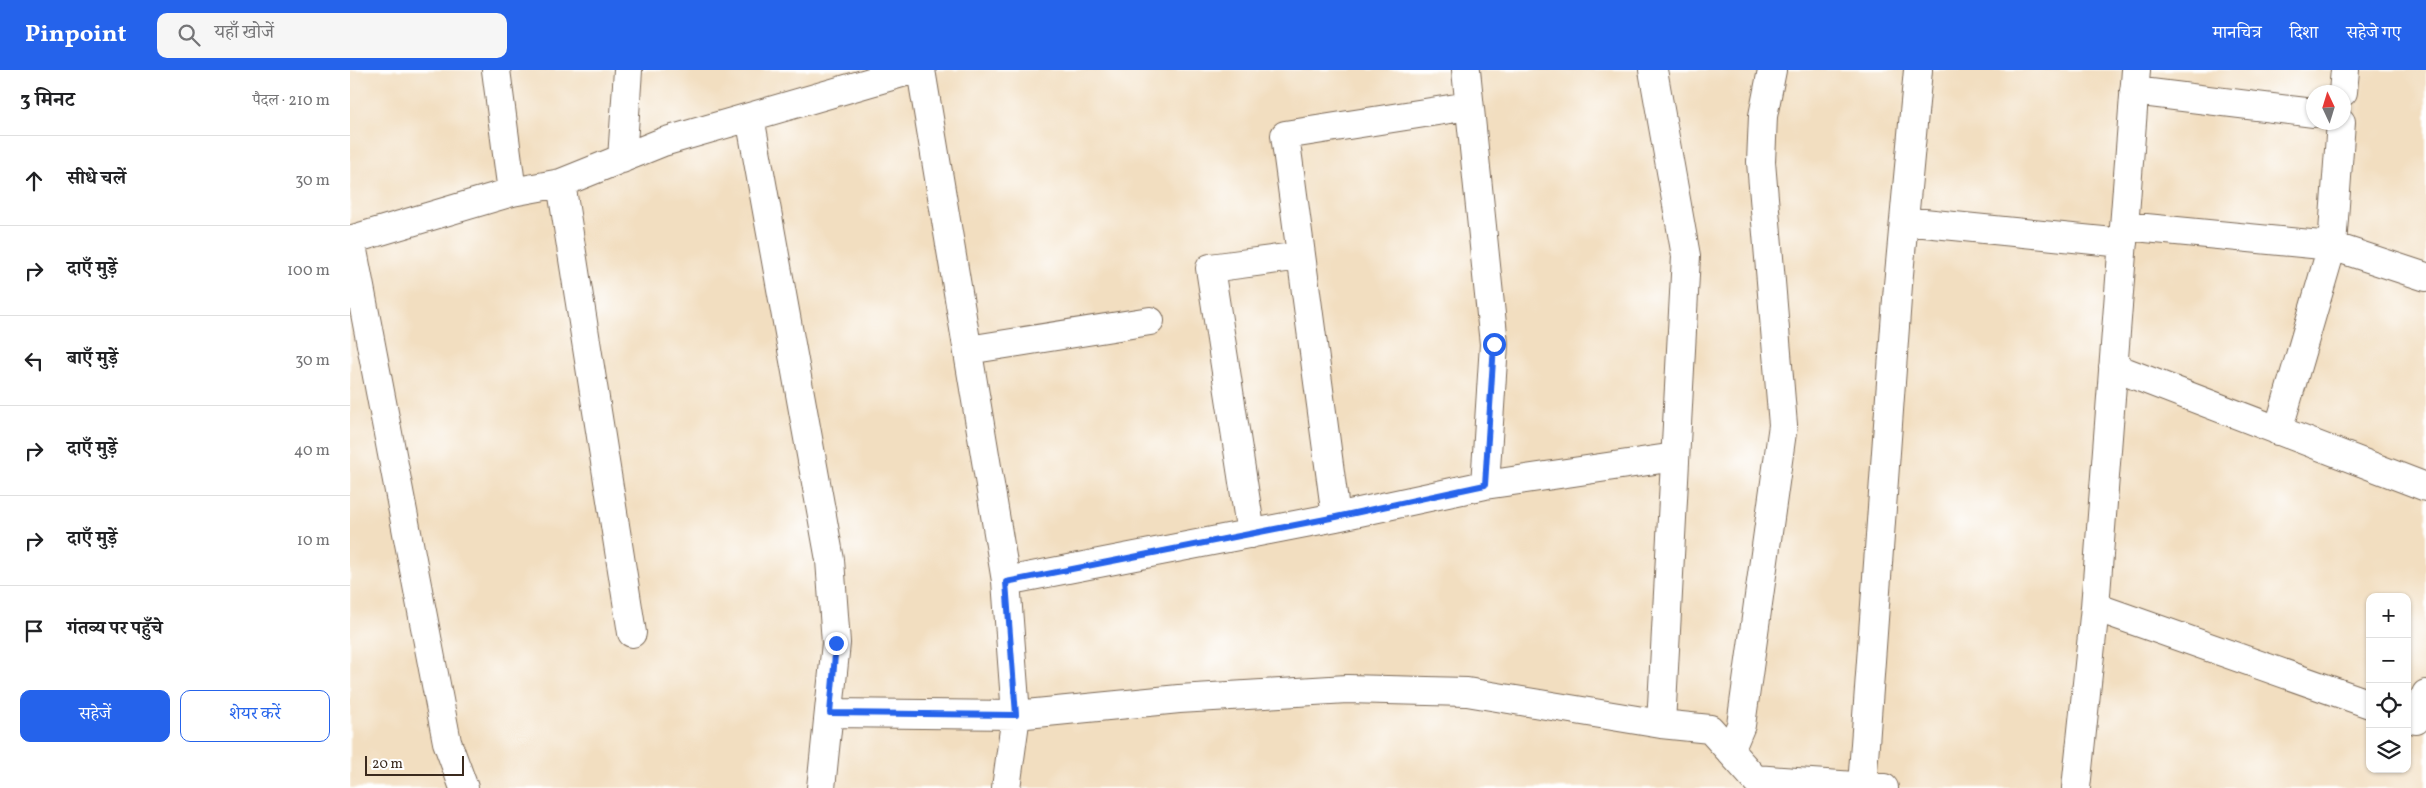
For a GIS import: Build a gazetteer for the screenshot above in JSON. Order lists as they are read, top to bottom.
{
  "scale_bar": "20 m",
  "north": "top",
  "page": {
    "header": "Pinpoint",
    "search": "यहाँ खोजें",
    "nav": ["मानचित्र", "दिशा", "सहेजे गए"],
    "heading": ["3 मिनट", "पैदल · 210 m"],
    "list": [
      ["सीधे चलें", "30 m"],
      ["दाएँ मुड़ें", "100 m"],
      ["बाएँ मुड़ें", "30 m"],
      ["दाएँ मुड़ें", "40 m"],
      ["दाएँ मुड़ें", "10 m"],
      "गंतव्य पर पहुँचे"
    ],
    "map_buttons": ["+", "−"],
    "buttons": ["सहेजें", "शेयर करें"],
    "scale": "20 m"
  }
}
